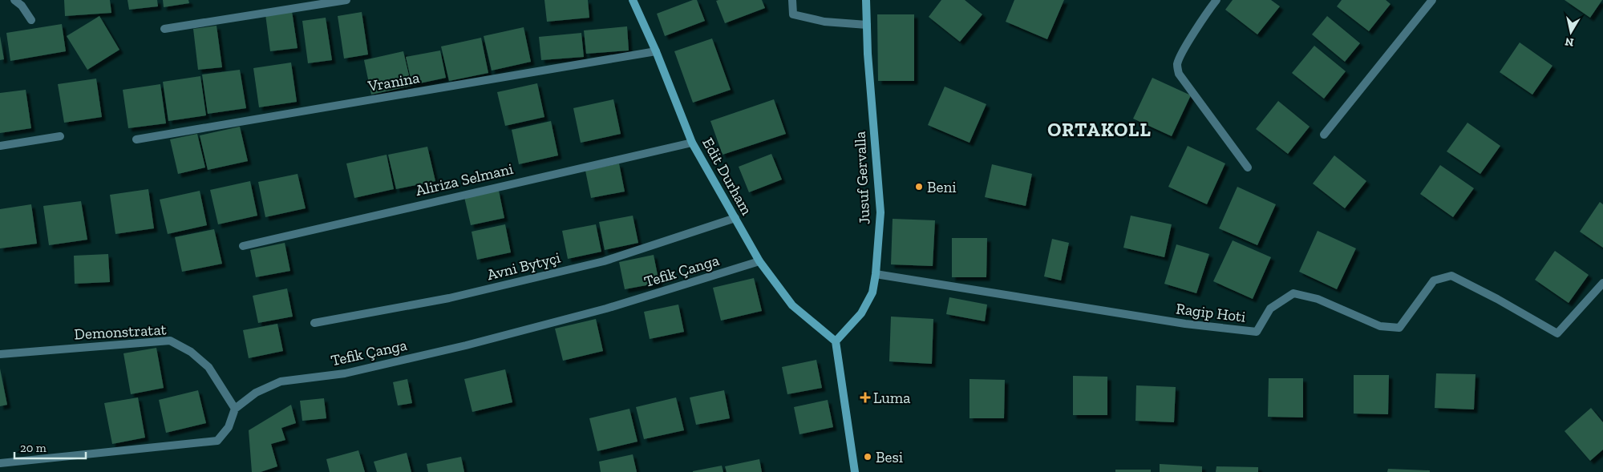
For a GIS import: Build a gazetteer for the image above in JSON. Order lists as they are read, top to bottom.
{
  "streets": {
    "street": [
      "Vranina",
      "Edit Durham",
      "Jusuf Gervalla",
      "Aliriza Selmani",
      "Avni Bytyçi",
      "Tefik Çanga",
      "Ragip Hoti",
      "Demonstratat"
    ]
  },
  "crossings": [
    ["Vranina", "Edit Durham"],
    ["Edit Durham", "Jusuf Gervalla"],
    ["Edit Durham", "Aliriza Selmani"],
    ["Edit Durham", "Avni Bytyçi"],
    ["Edit Durham", "Tefik Çanga"],
    ["Jusuf Gervalla", "Ragip Hoti"],
    ["Tefik Çanga", "Demonstratat"]
  ],
  "districts": ["ORTAKOLL"],
  "places": {
    "other": ["Beni", "Besi"],
    "health": ["Luma"]
  },
  "scale_bar": "20 m",
  "north": "bottom"
}
